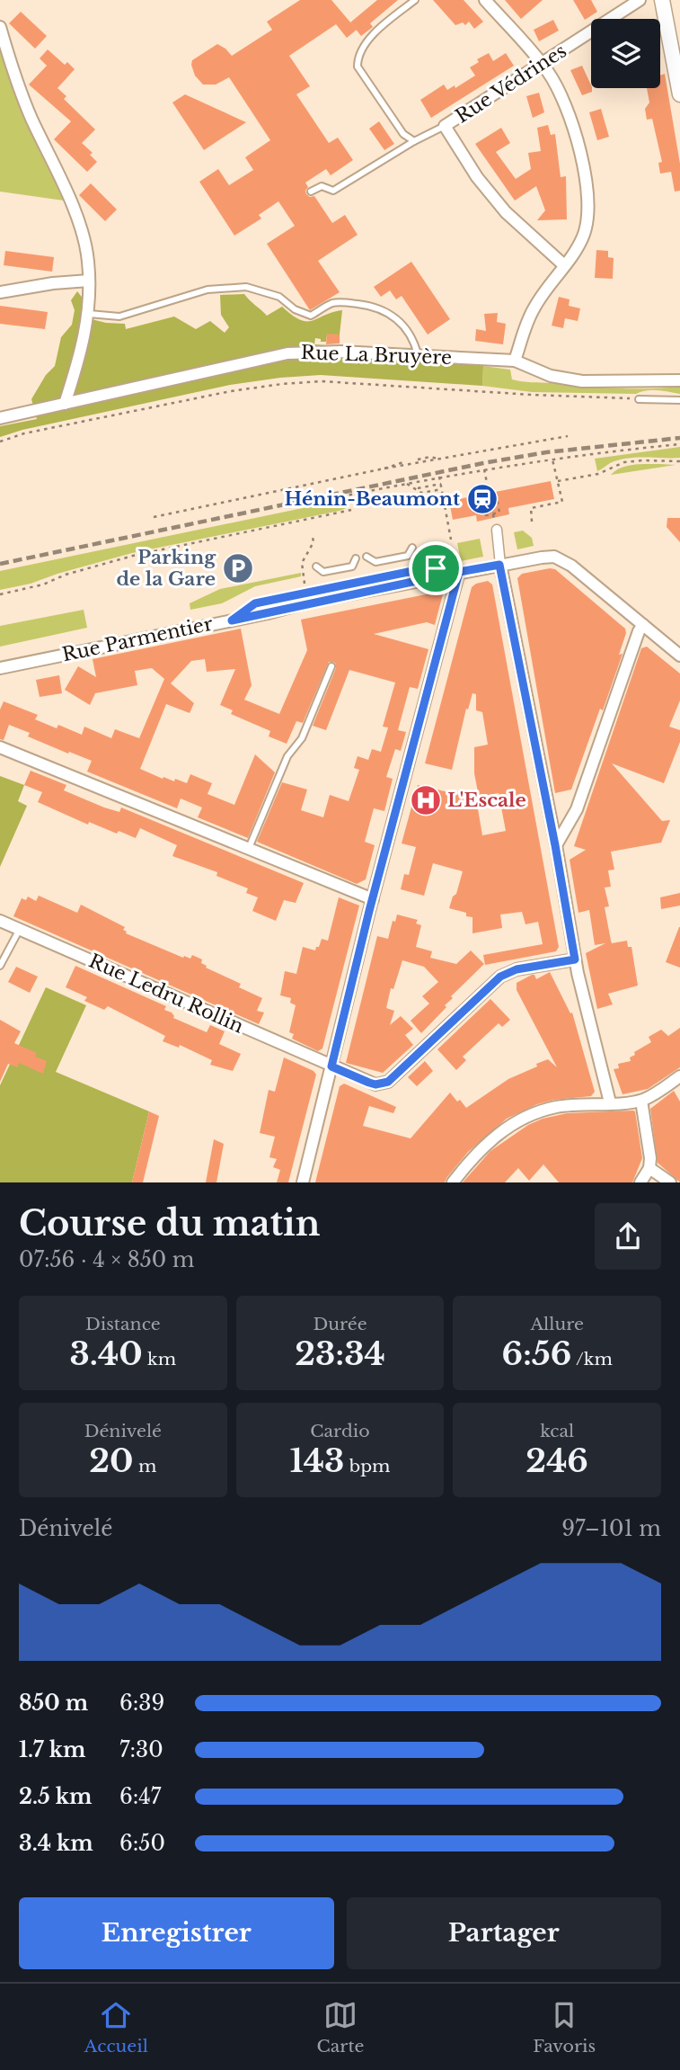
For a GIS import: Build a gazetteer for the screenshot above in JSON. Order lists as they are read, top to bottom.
{
  "streets": {
    "street": [
      "Rue Védrines",
      "Rue La Bruyère",
      "Rue Parmentier",
      "Rue Ledru Rollin"
    ]
  },
  "places": {
    "station": ["Hénin-Beaumont"],
    "parking": ["Parking de la Gare"],
    "hospital": ["L'Escale"]
  },
  "page": {
    "heading": ["Course du matin", "07:56 · 4 × 850 m"],
    "stats": [
      ["Distance", "3.40 km"],
      ["Durée", "23:34"],
      ["Allure", "6:56 /km"],
      ["Dénivelé", "20 m"],
      ["Cardio", "143 bpm"],
      ["kcal", "246"]
    ],
    "chart": ["Dénivelé", "97–101 m"],
    "list": [
      {
        "name": "850 m",
        "note": "6:39"
      },
      {
        "name": "1.7 km",
        "note": "7:30"
      },
      {
        "name": "2.5 km",
        "note": "6:47"
      },
      {
        "name": "3.4 km",
        "note": "6:50"
      }
    ],
    "buttons": ["Enregistrer", "Partager"],
    "tabs": ["Accueil", "Carte", "Favoris"]
  }
}
